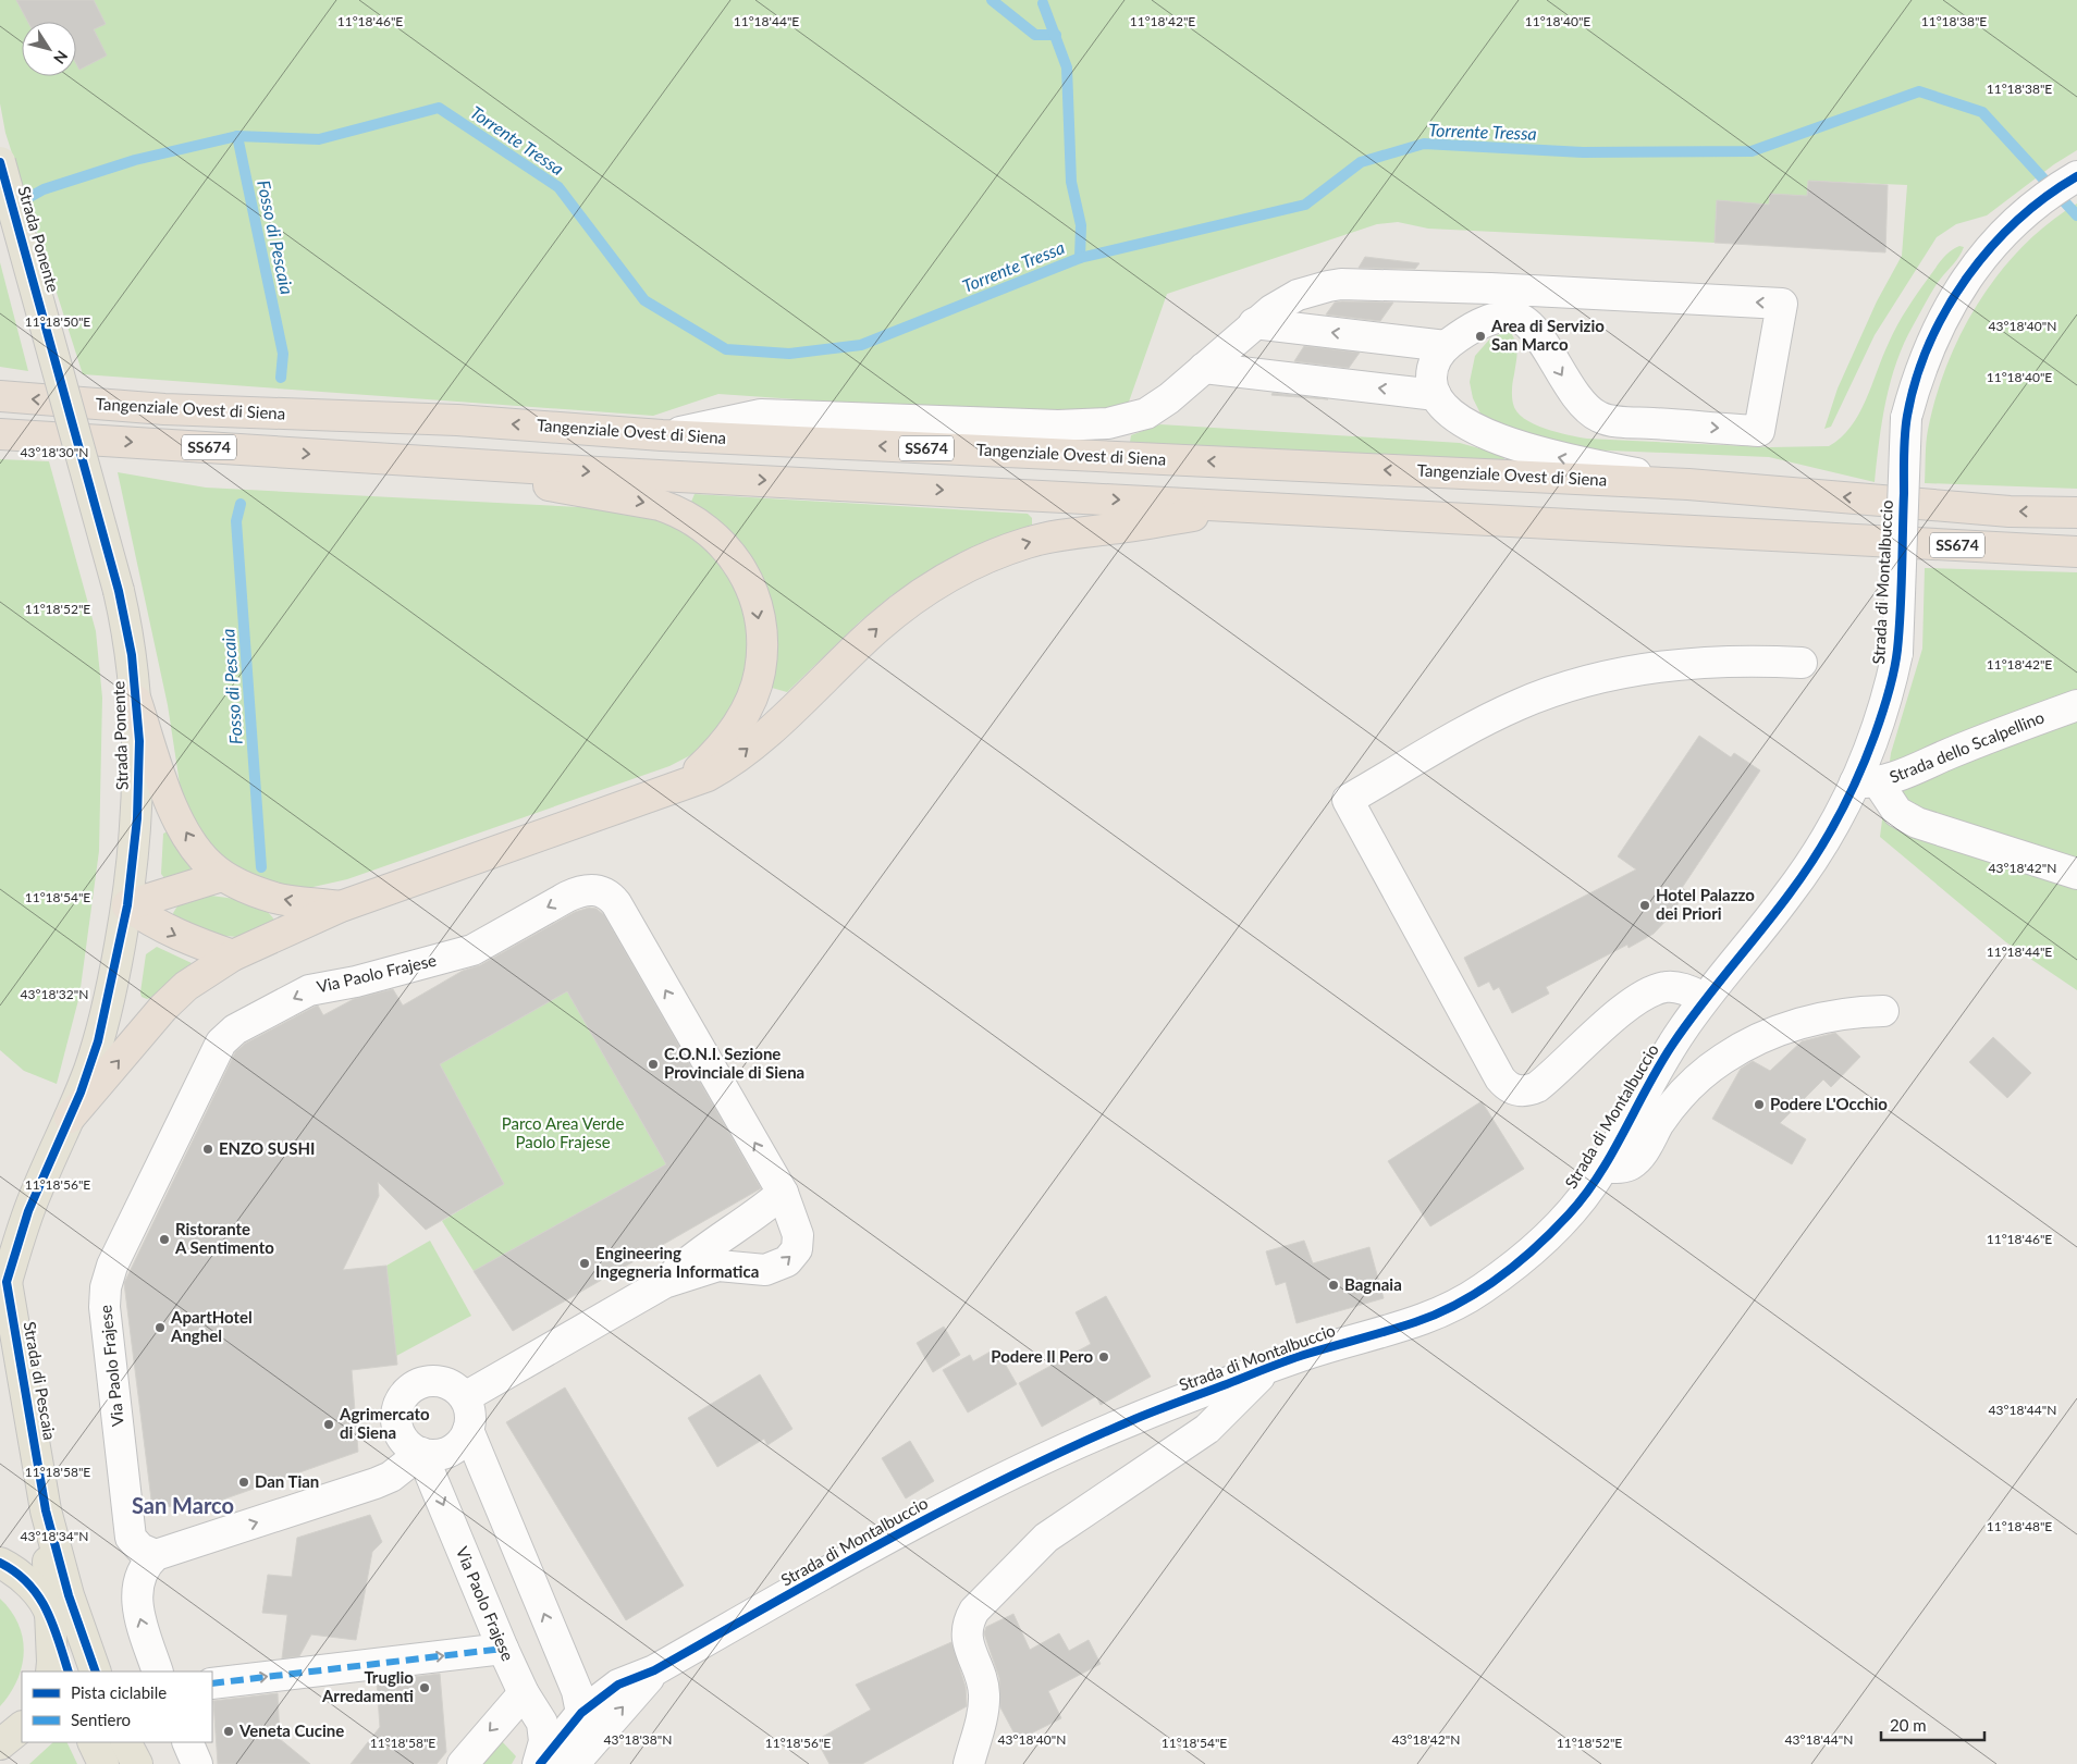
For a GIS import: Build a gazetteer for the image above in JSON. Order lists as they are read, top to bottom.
{
  "streets": {
    "highway": ["Tangenziale Ovest di Siena", "SS674"],
    "main road": ["Strada Ponente", "Strada di Pescaia"],
    "street": ["Strada di Montalbuccio", "Strada dello Scalpellino", "Via Paolo Frajese"]
  },
  "crossings": [
    ["Strada Ponente", "Strada di Pescaia"],
    ["Strada di Montalbuccio", "Strada dello Scalpellino"],
    ["Strada di Montalbuccio", "Via Paolo Frajese"]
  ],
  "districts": ["San Marco"],
  "water": ["Torrente Tressa", "Fosso di Pescaia"],
  "parks": ["Parco Area Verde Paolo Frajese"],
  "places": [
    "Area di Servizio San Marco",
    "Hotel Palazzo dei Priori",
    "C.O.N.I. Sezione Provinciale di Siena",
    "Podere L'Occhio",
    "ENZO SUSHI",
    "Ristorante A Sentimento",
    "Engineering Ingegneria Informatica",
    "Bagnaia",
    "ApartHotel Anghel",
    "Podere Il Pero",
    "Agrimercato di Siena",
    "Dan Tian",
    "Truglio Arredamenti",
    "Veneta Cucine"
  ],
  "legend": ["Pista ciclabile", "Sentiero"],
  "scale_bar": "20 m",
  "north": "bottom right",
  "coordinates": [
    "11°18'46\"E",
    "11°18'44\"E",
    "11°18'42\"E",
    "11°18'40\"E",
    "11°18'38\"E",
    "11°18'50\"E",
    "43°18'40\"N",
    "43°18'30\"N",
    "11°18'52\"E",
    "43°18'42\"N",
    "11°18'54\"E",
    "43°18'32\"N",
    "11°18'56\"E",
    "43°18'44\"N",
    "11°18'58\"E",
    "11°18'48\"E",
    "43°18'34\"N",
    "43°18'38\"N"
  ]
}
